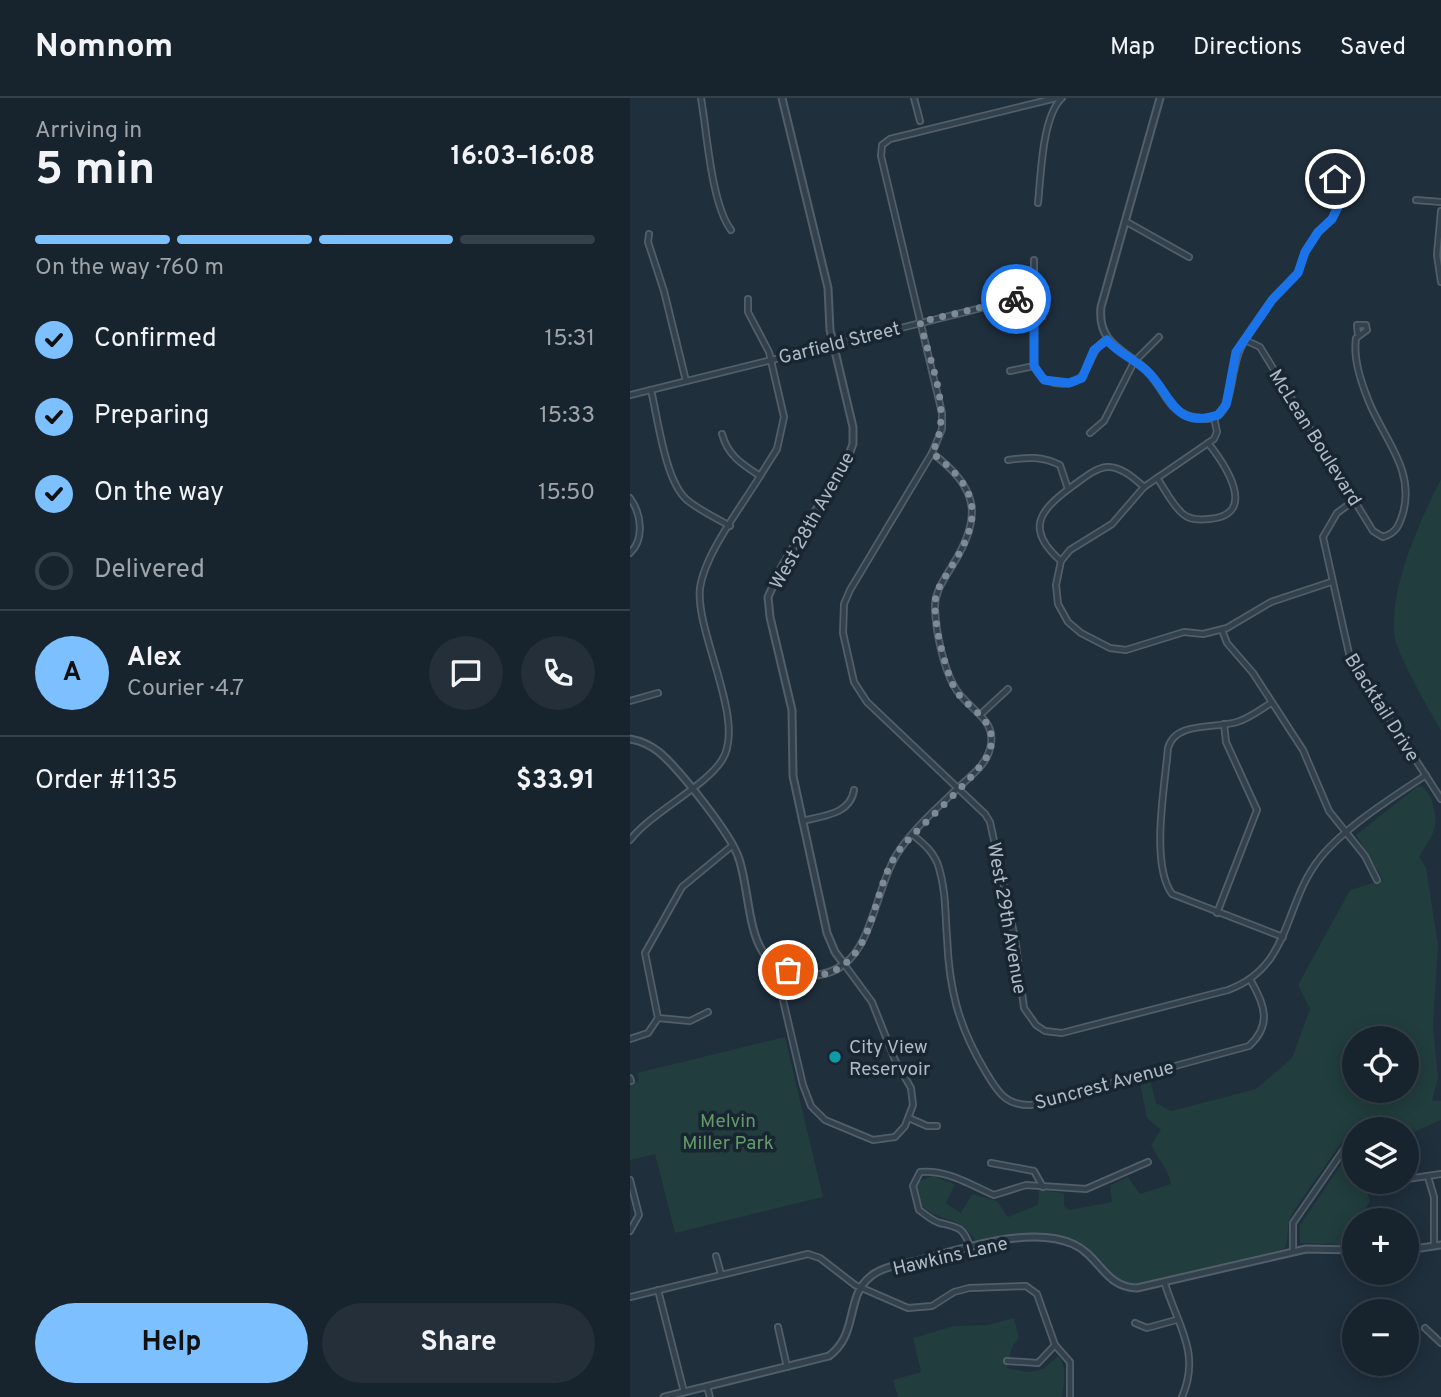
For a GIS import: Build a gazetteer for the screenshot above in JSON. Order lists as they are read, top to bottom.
{
  "streets": {
    "street": [
      "Garfield Street",
      "McLean Boulevard",
      "West 28th Avenue",
      "Blacktail Drive",
      "West 29th Avenue",
      "Suncrest Avenue",
      "Hawkins Lane"
    ]
  },
  "crossings": [
    ["Garfield Street", "West 28th Avenue"],
    ["Garfield Street", "West 29th Avenue"],
    ["McLean Boulevard", "Blacktail Drive"],
    ["Blacktail Drive", "West 29th Avenue"],
    ["West 29th Avenue", "Suncrest Avenue"]
  ],
  "parks": ["Melvin Miller Park"],
  "places": ["City View Reservoir"],
  "page": {
    "header": "Nomnom",
    "nav": ["Map", "Directions", "Saved"],
    "heading": ["5 min", "Arriving in", "16:03–16:08"],
    "panel": [
      "Alex",
      "Courier · 4.7",
      "Order #1135",
      "$33.91"
    ],
    "bar": "On the way · 760 m",
    "list": [
      ["Confirmed", "15:31"],
      ["Preparing", "15:33"],
      ["On the way", "15:50"],
      "Delivered"
    ],
    "round": "A",
    "map_buttons": ["+", "−"],
    "buttons": ["Help", "Share"]
  }
}
